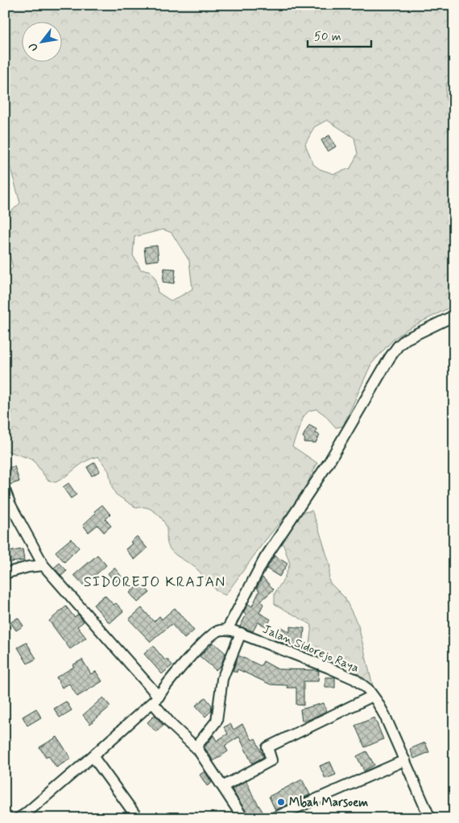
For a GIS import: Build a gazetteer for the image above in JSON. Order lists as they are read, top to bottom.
{
  "streets": {
    "street": ["Jalan Sidorejo Raya"]
  },
  "districts": ["SIDOREJO KRAJAN"],
  "places": ["Mbah Marsoem"],
  "scale_bar": "50 m",
  "north": "bottom left"
}
